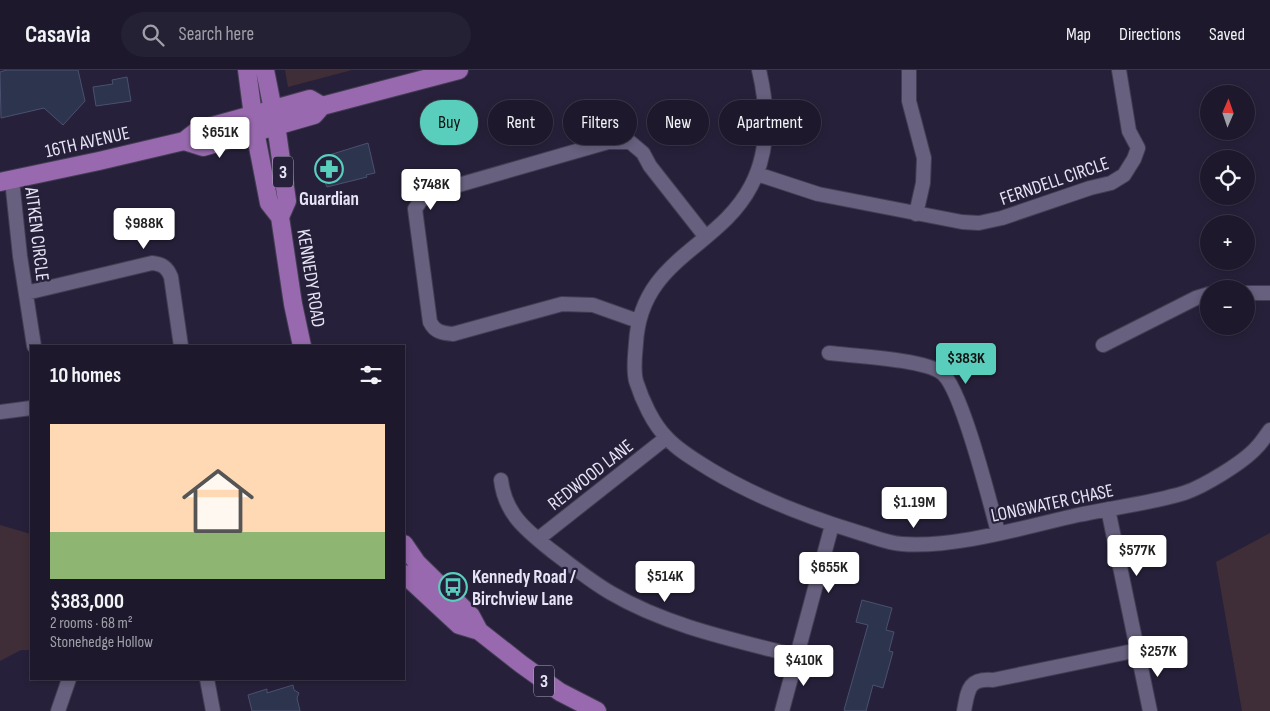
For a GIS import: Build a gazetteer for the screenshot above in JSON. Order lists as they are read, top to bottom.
{
  "streets": {
    "main road": ["16TH AVENUE", "3", "KENNEDY ROAD"],
    "street": [
      "FERNDELL CIRCLE",
      "AITKEN CIRCLE",
      "REDWOOD LANE",
      "LONGWATER CHASE"
    ]
  },
  "crossings": [
    ["16TH AVENUE", "AITKEN CIRCLE"],
    ["16TH AVENUE", "KENNEDY ROAD"],
    ["FERNDELL CIRCLE", "LONGWATER CHASE"],
    ["REDWOOD LANE", "LONGWATER CHASE"]
  ],
  "places": {
    "pharmacy": ["Guardian"],
    "bus stop": ["Kennedy Road / Birchview Lane"]
  },
  "north": "top",
  "page": {
    "header": "Casavia",
    "search": "Search here",
    "nav": ["Map", "Directions", "Saved"],
    "map_buttons": ["+", "−"],
    "chip": [
      "Buy",
      "Rent",
      "Filters",
      "New",
      "Apartment"
    ],
    "price": [
      "$651K",
      "$748K",
      "$988K",
      "$383K",
      "$1.19M",
      "$577K",
      "$655K",
      "$514K",
      "$257K",
      "$410K"
    ],
    "heading": "10 homes",
    "list": [
      {
        "name": "$383,000",
        "note": "2 rooms · 68 m² · Stonehedge Hollow"
      }
    ]
  }
}
